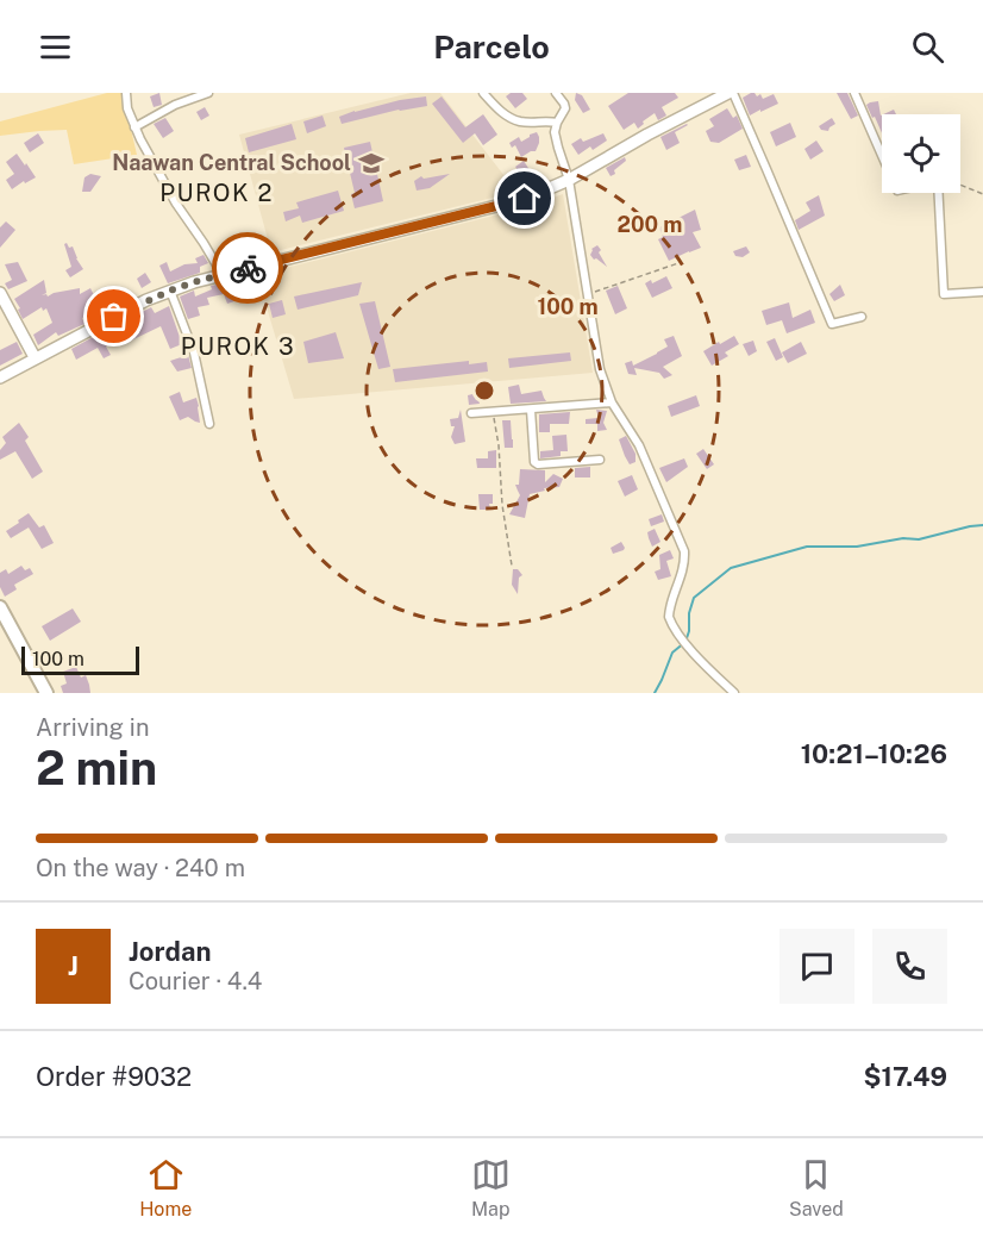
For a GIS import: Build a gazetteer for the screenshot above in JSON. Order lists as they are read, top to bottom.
{
  "districts": ["PUROK 2", "PUROK 3"],
  "places": {
    "school or university": ["Naawan Central School"]
  },
  "scale_bar": "100 m",
  "page": {
    "header": "Parcelo",
    "scale": "100 m",
    "heading": ["2 min", "Arriving in", "10:21–10:26"],
    "panel": [
      "Jordan",
      "Courier · 4.4",
      "Order #9032",
      "$17.49"
    ],
    "bar": "On the way · 240 m",
    "round": "J",
    "tabs": ["Home", "Map", "Saved"]
  },
  "rings": ["200 m", "100 m"]
}
